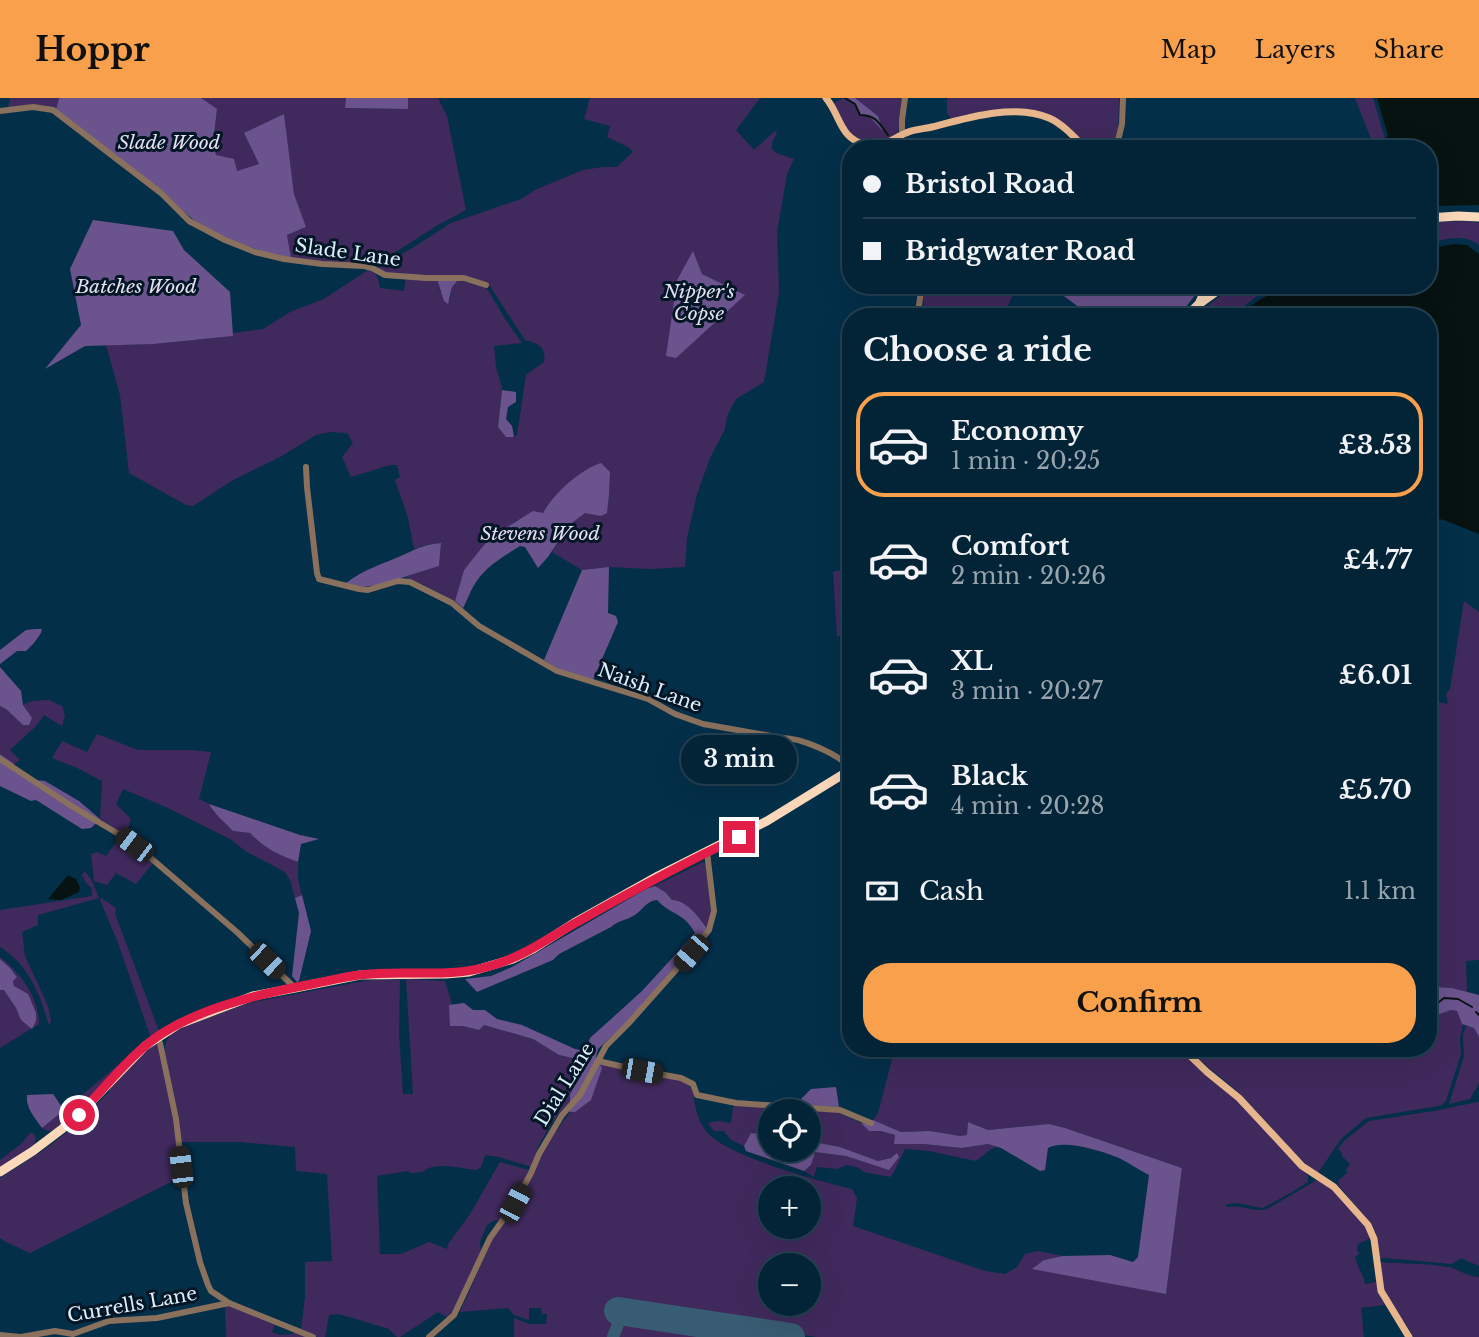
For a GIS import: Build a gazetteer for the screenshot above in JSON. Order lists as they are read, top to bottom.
{
  "streets": {
    "street": [
      "Slade Lane",
      "Naish Lane",
      "Dial Lane",
      "Currells Lane"
    ]
  },
  "parks": [
    "Slade Wood",
    "Batches Wood",
    "Nipper's Copse",
    "Stevens Wood"
  ],
  "page": {
    "header": "Hoppr",
    "nav": ["Map", "Layers", "Share"],
    "banner": ["Bristol Road", "Bridgwater Road"],
    "heading": "Choose a ride",
    "list": [
      {
        "name": "Economy",
        "note": "1 min · 20:25",
        "value": "£3.53"
      },
      {
        "name": "Comfort",
        "note": "2 min · 20:26",
        "value": "£4.77"
      },
      {
        "name": "XL",
        "note": "3 min · 20:27",
        "value": "£6.01"
      },
      {
        "name": "Black",
        "note": "4 min · 20:28",
        "value": "£5.70"
      }
    ],
    "bubble": "3 min",
    "pay": ["Cash", "1.1 km"],
    "buttons": "Confirm",
    "map_buttons": ["+", "−"]
  }
}
